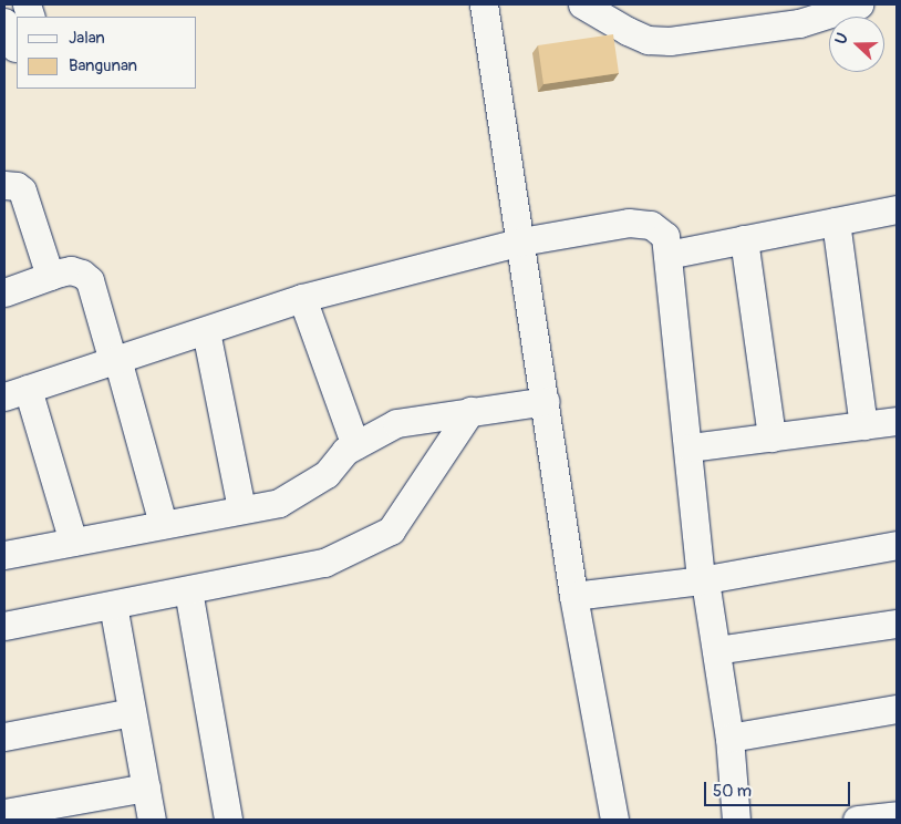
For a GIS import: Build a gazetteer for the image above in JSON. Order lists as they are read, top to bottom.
{
  "legend": ["Jalan", "Bangunan"],
  "scale_bar": "50 m",
  "north": "left"
}
